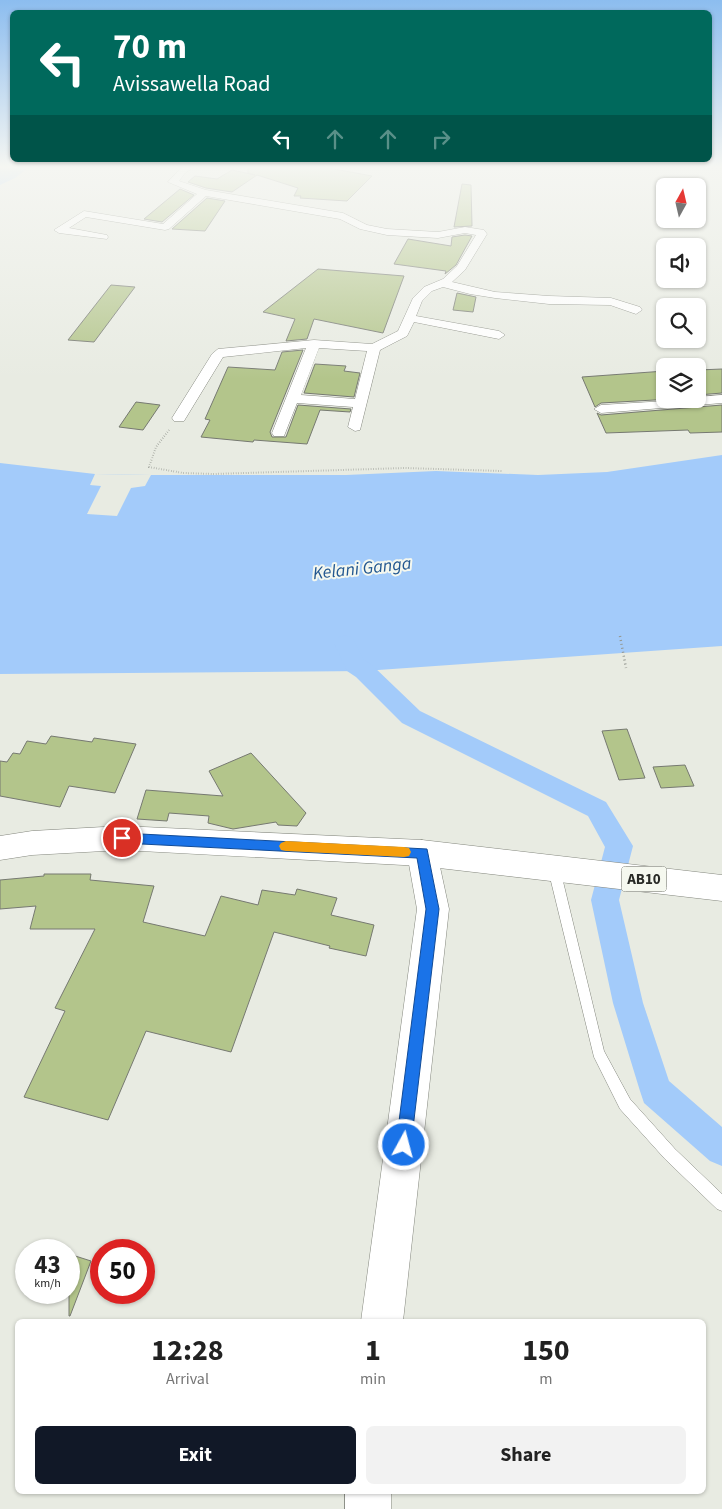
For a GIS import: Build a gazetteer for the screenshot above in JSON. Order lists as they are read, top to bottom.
{
  "streets": {
    "main road": ["AB10"]
  },
  "water": ["Kelani Ganga"],
  "north": "top",
  "page": {
    "turn": ["70 m", "Avissawella Road"],
    "speed": "43 km/h",
    "limit": "50",
    "eta": [
      "12:28",
      "Arrival",
      "1",
      "min",
      "150",
      "m"
    ],
    "buttons": ["Exit", "Share"]
  }
}
